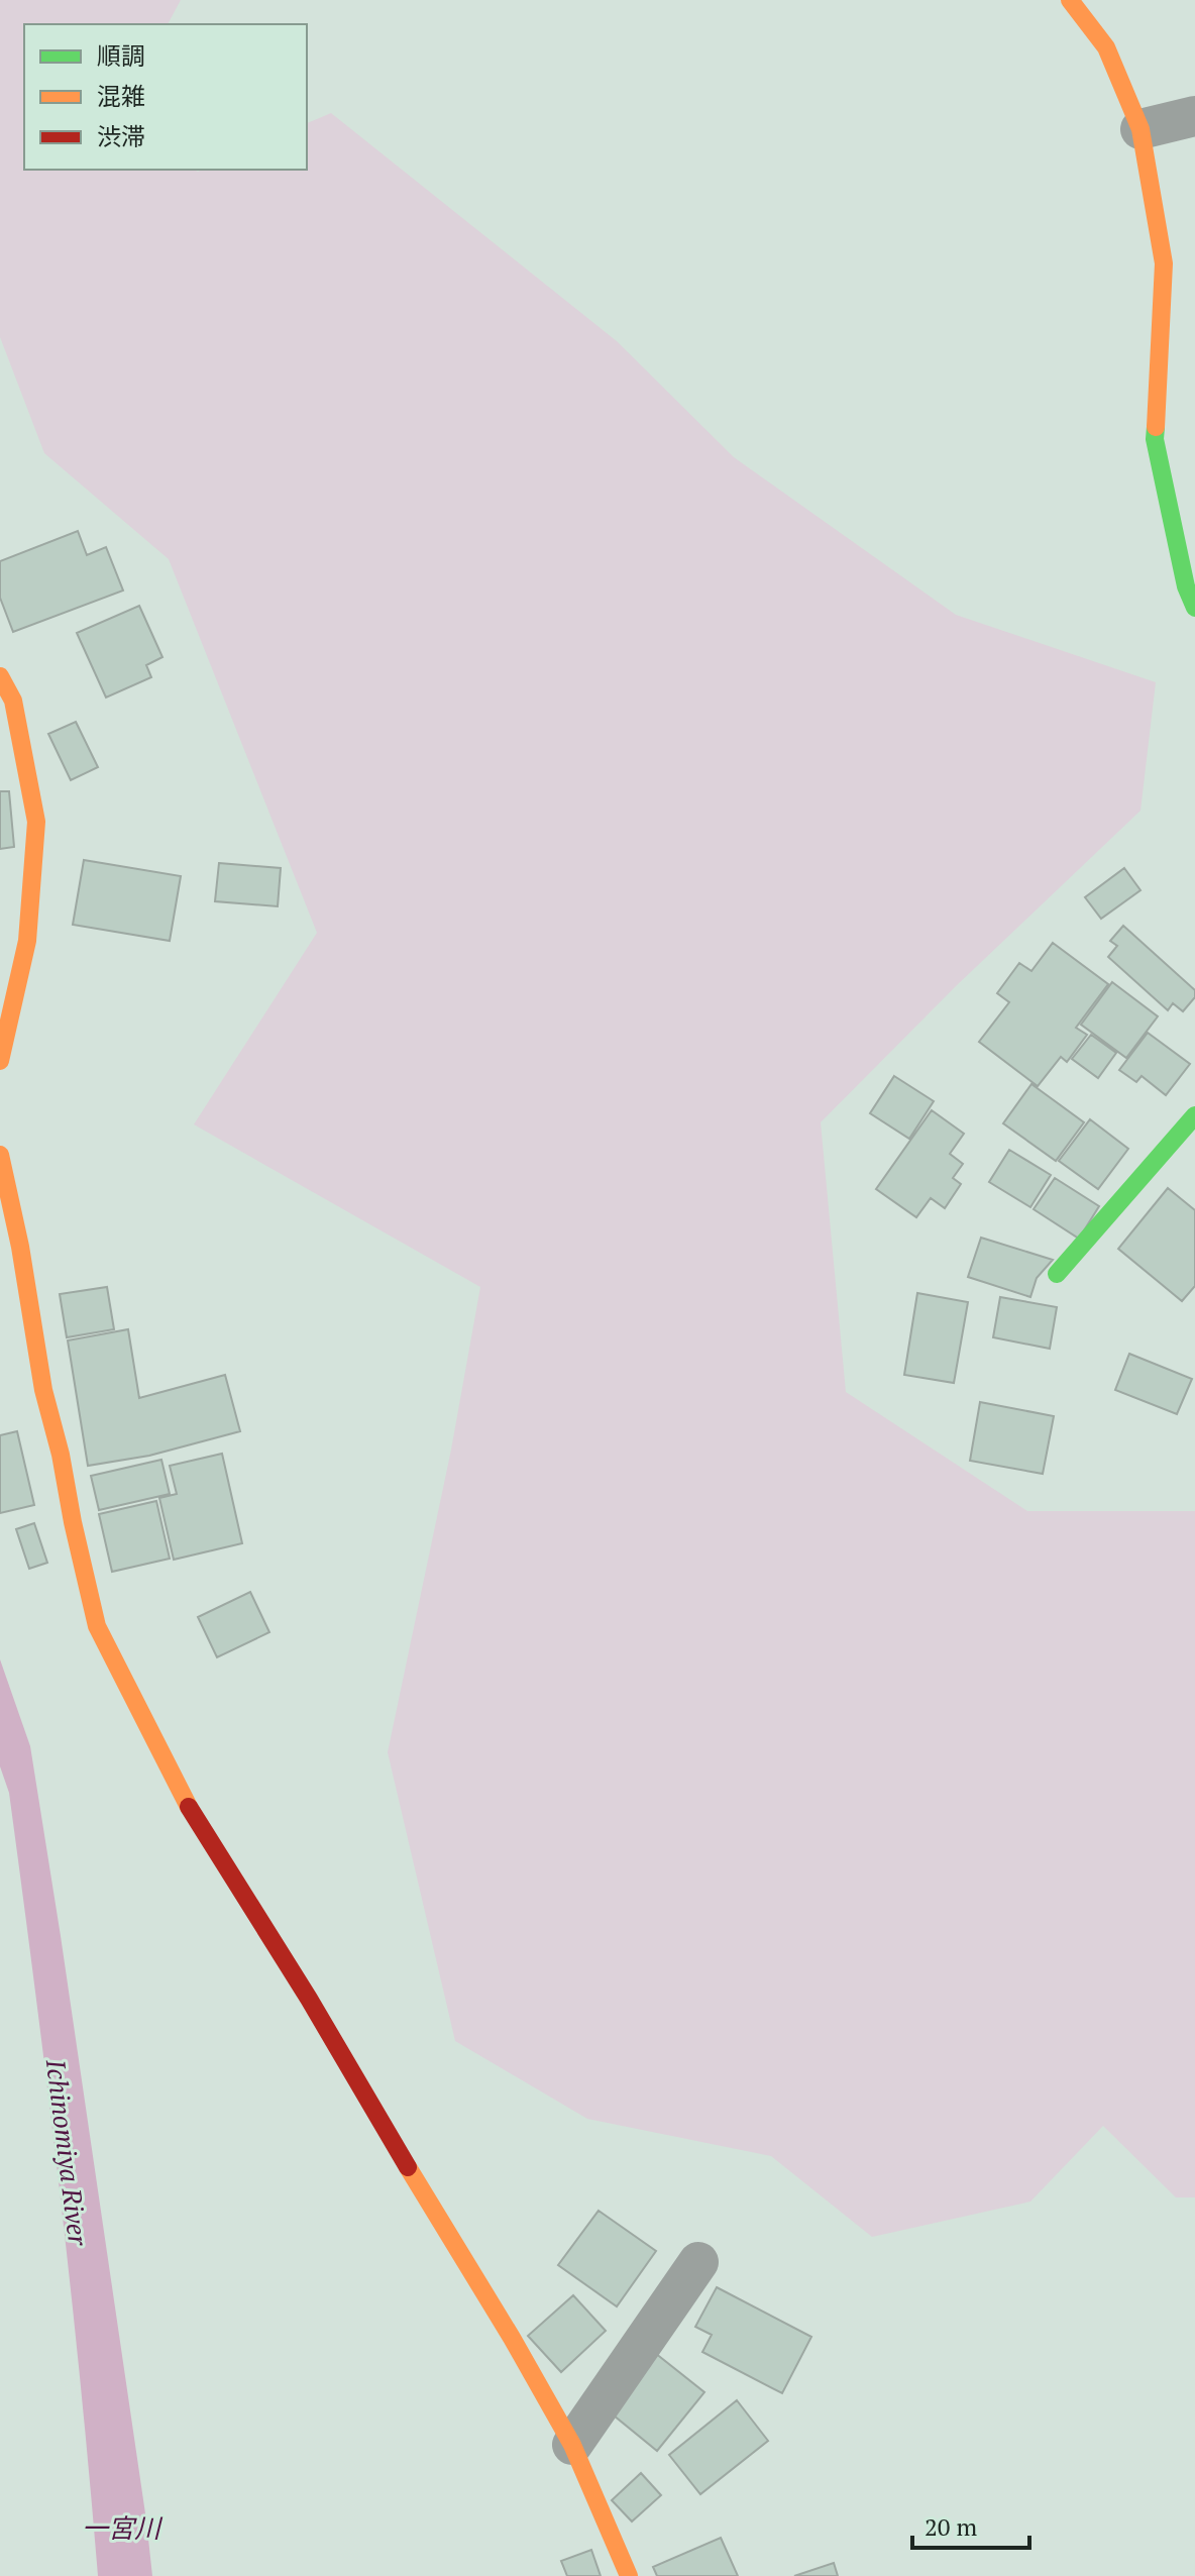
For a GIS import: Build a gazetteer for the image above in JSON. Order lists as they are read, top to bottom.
{
  "water": ["Ichinomiya River", "一宮川"],
  "legend": ["順調", "混雑", "渋滞"],
  "scale_bar": "20 m"
}
